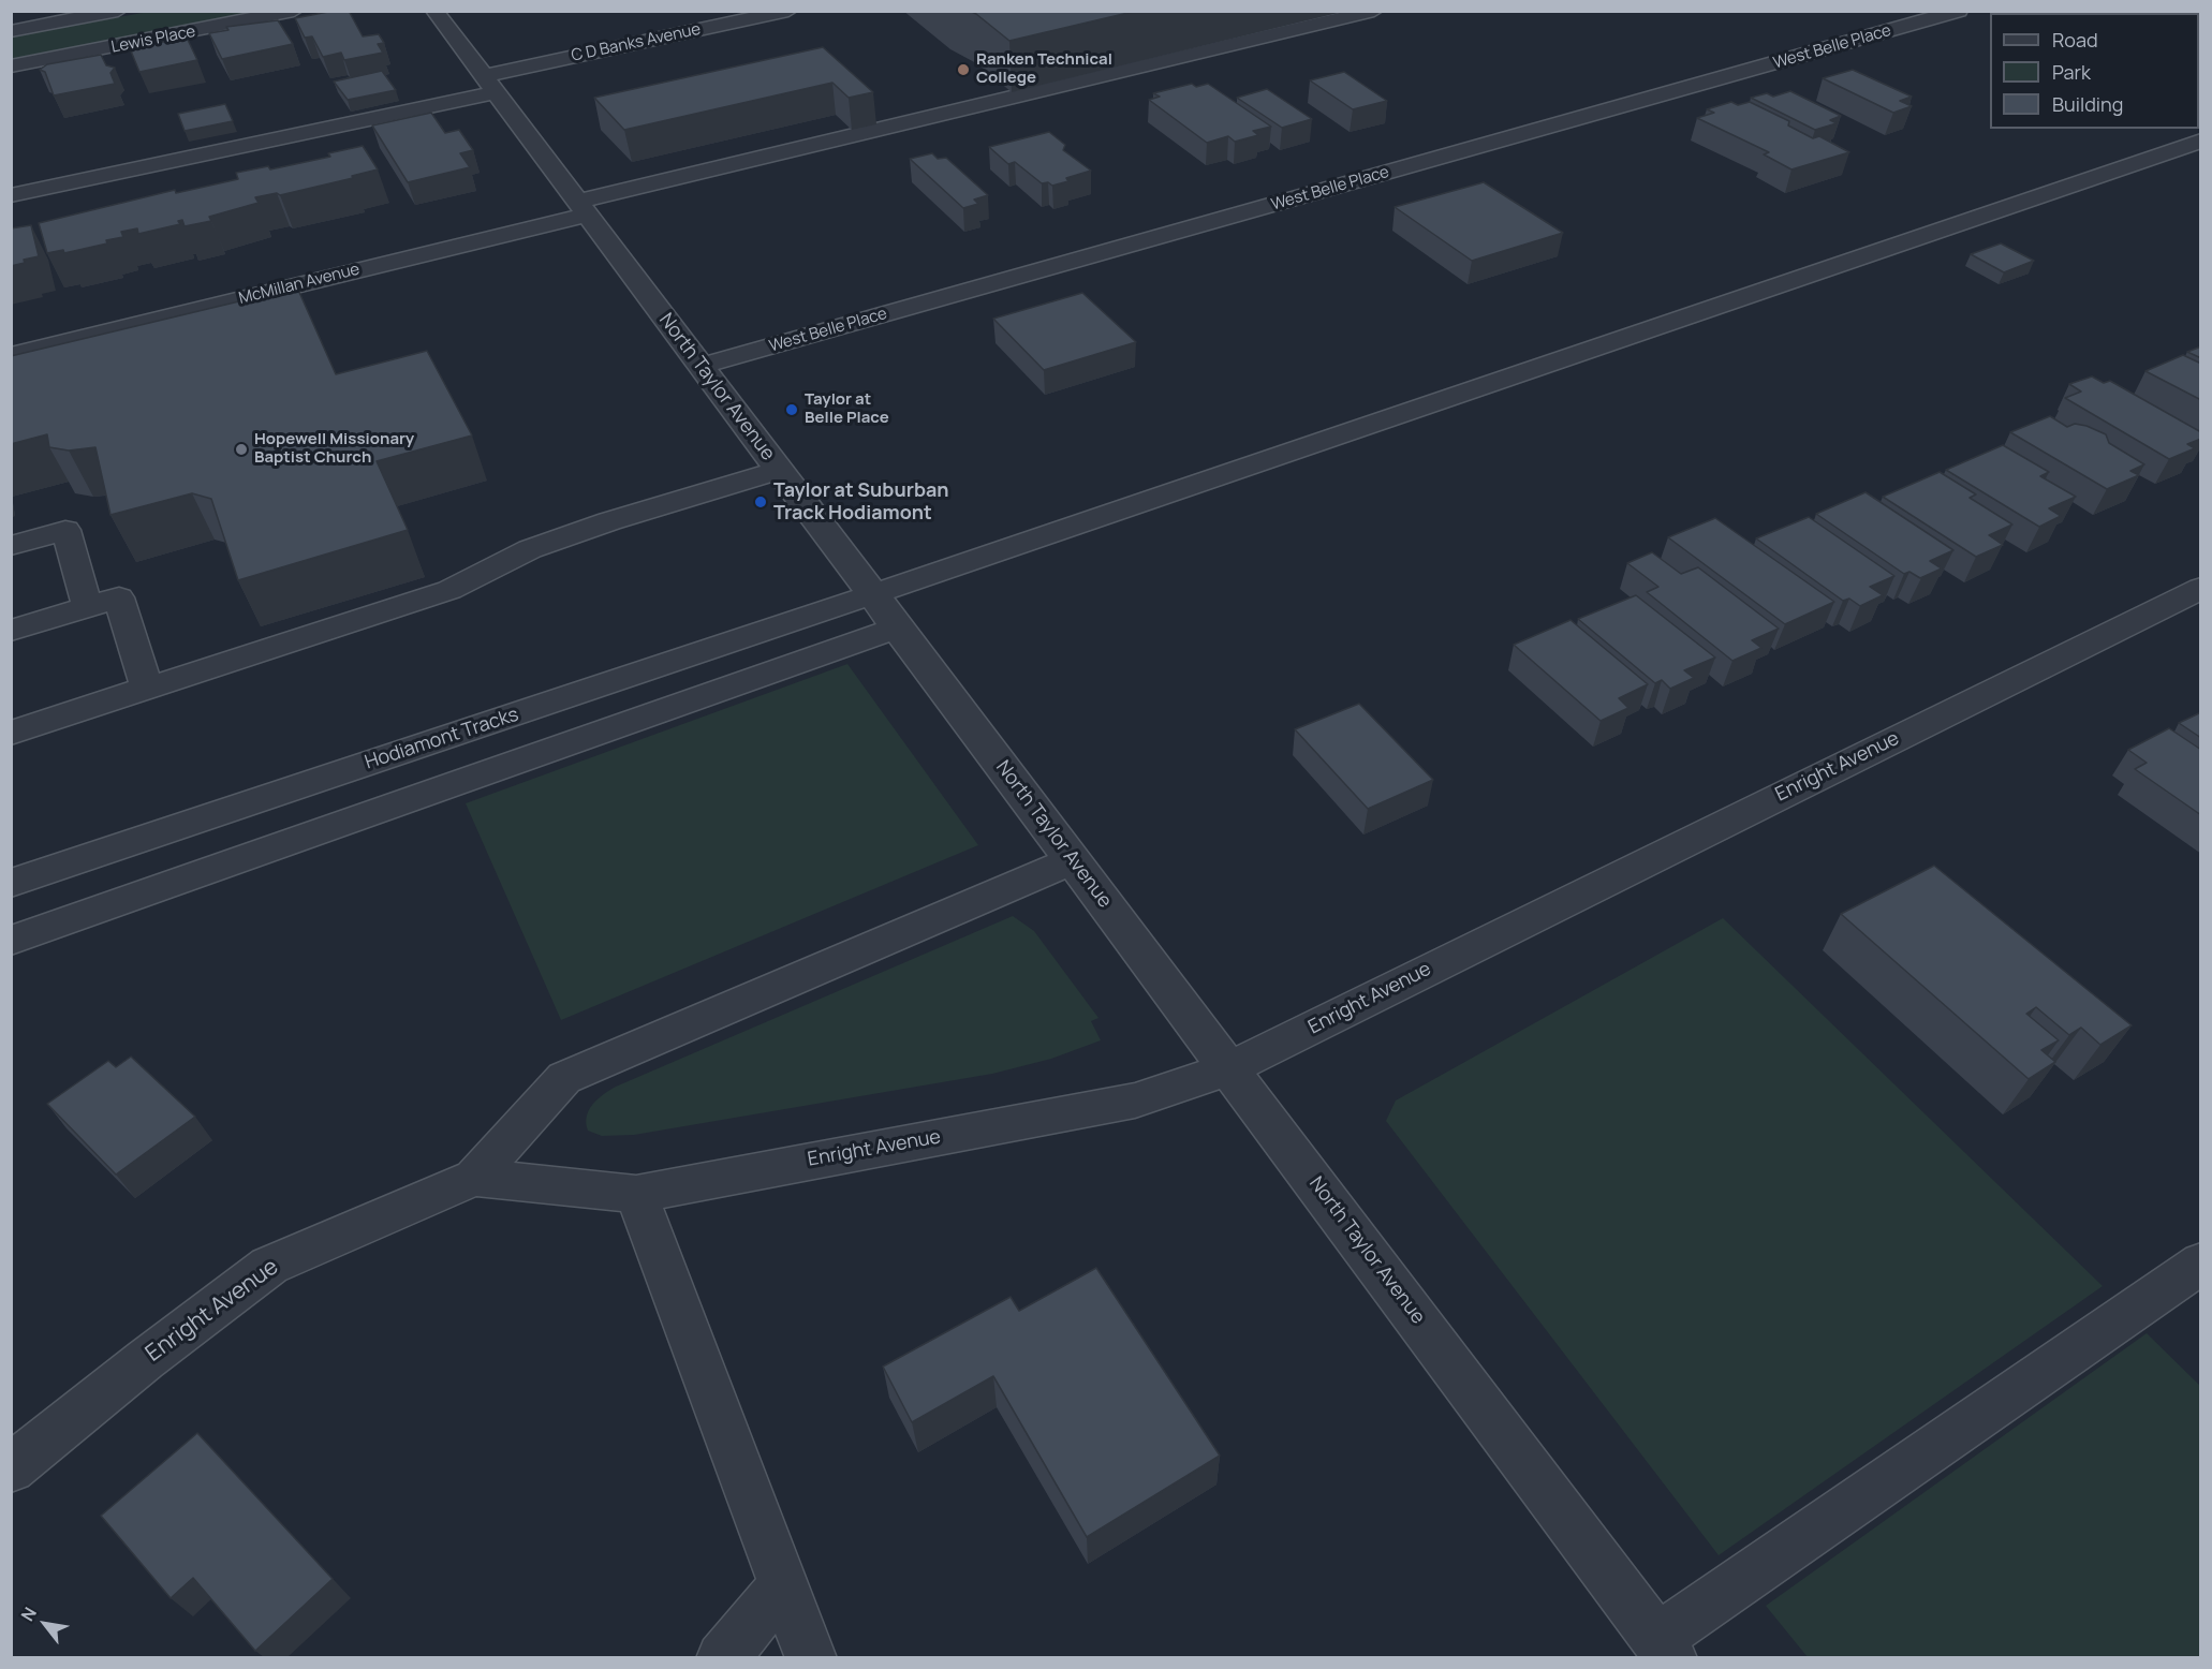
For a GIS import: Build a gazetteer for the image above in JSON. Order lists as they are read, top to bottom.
{
  "streets": {
    "street": [
      "Lewis Place",
      "C D Banks Avenue",
      "West Belle Place",
      "McMillan Avenue",
      "North Taylor Avenue",
      "Hodiamont Tracks",
      "Enright Avenue"
    ]
  },
  "crossings": [
    ["C D Banks Avenue", "North Taylor Avenue"],
    ["West Belle Place", "North Taylor Avenue"],
    ["McMillan Avenue", "North Taylor Avenue"],
    ["North Taylor Avenue", "Hodiamont Tracks"],
    ["North Taylor Avenue", "Enright Avenue"]
  ],
  "places": [
    "Ranken Technical College",
    "Taylor at Belle Place",
    "Hopewell Missionary Baptist Church",
    "Taylor at Suburban Track Hodiamont"
  ],
  "legend": ["Road", "Park", "Building"],
  "north": "top left"
}
